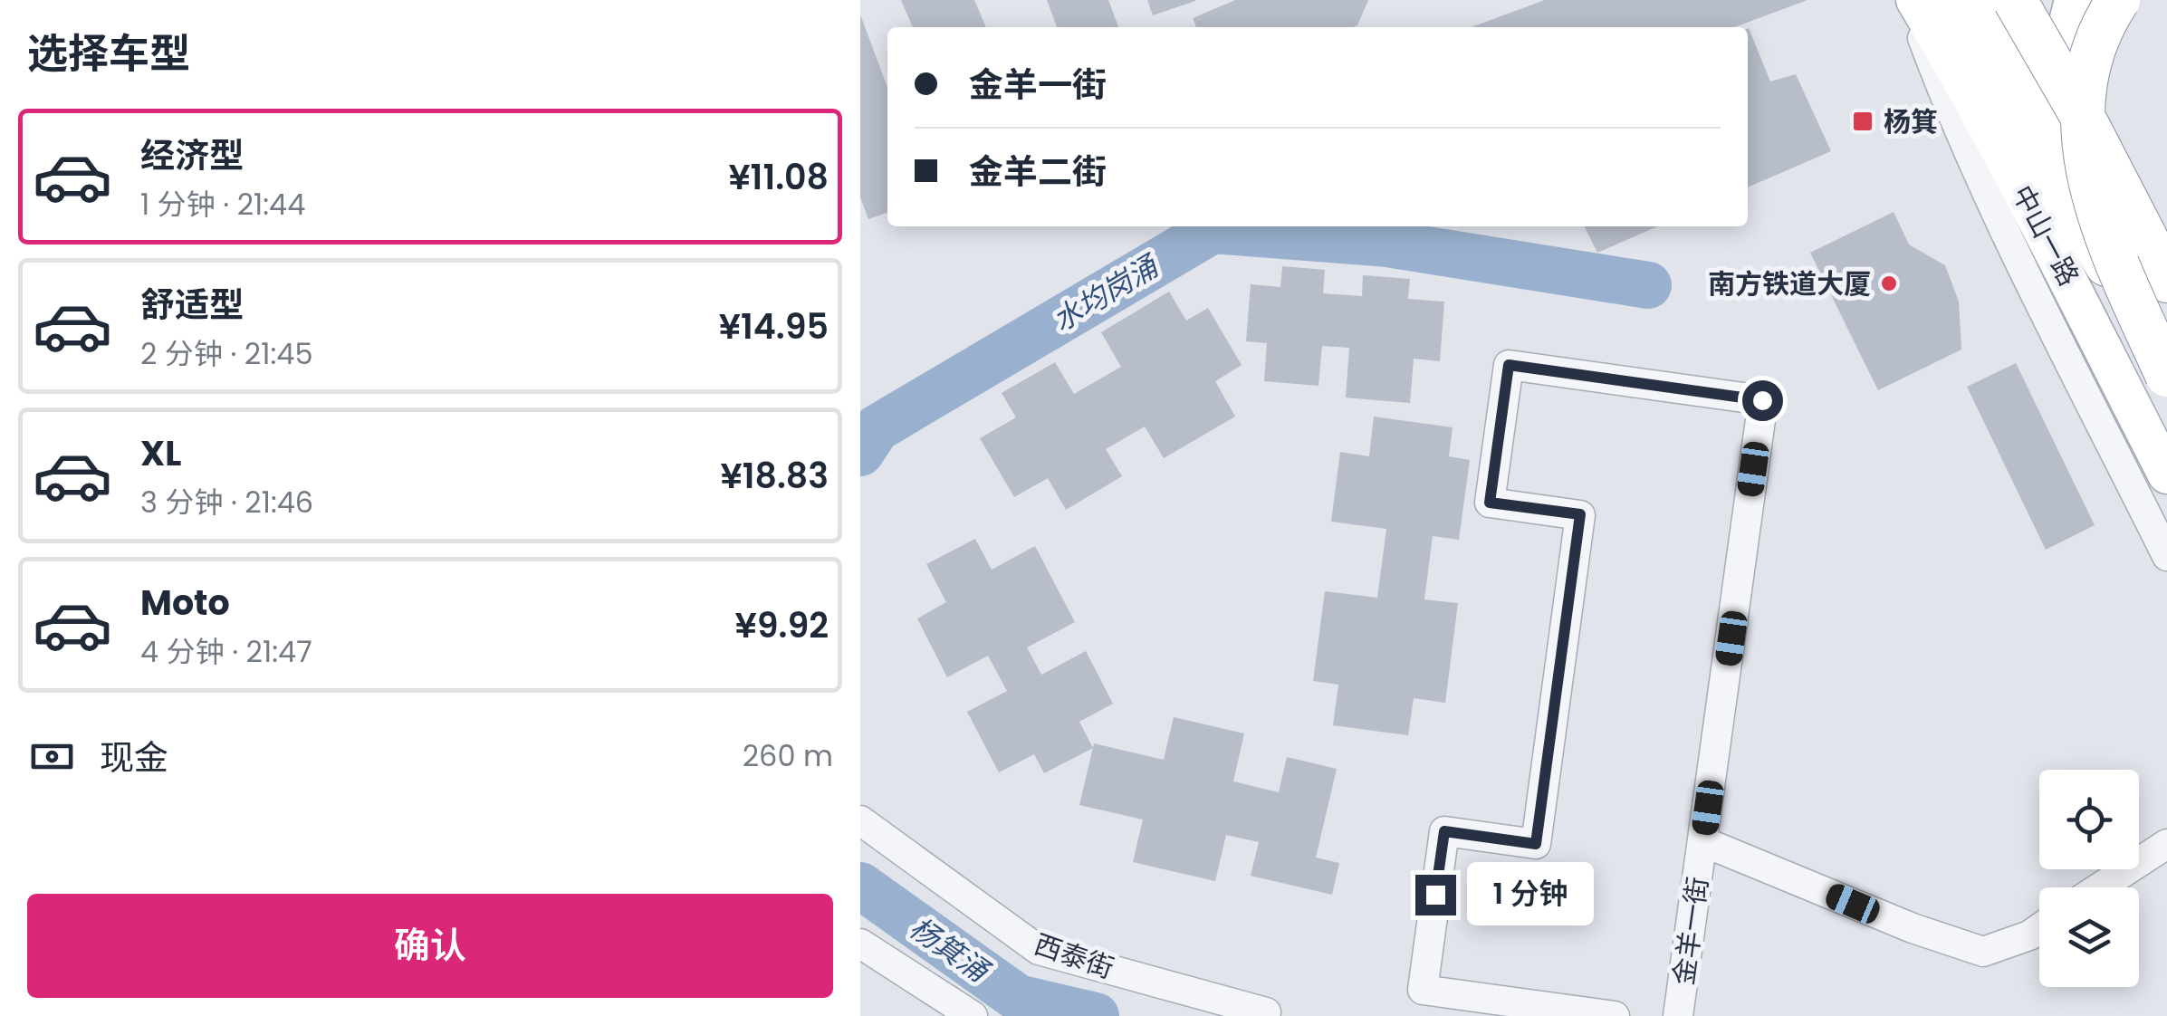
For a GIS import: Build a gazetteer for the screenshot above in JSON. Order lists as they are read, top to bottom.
{
  "streets": {
    "main road": ["中山一路"],
    "street": ["金羊一街", "西泰街"]
  },
  "water": ["水均岗涌", "杨箕涌"],
  "places": {
    "transit": ["杨箕"],
    "other": ["南方铁道大厦"]
  },
  "page": {
    "heading": "选择车型",
    "banner": ["金羊一街", "金羊二街"],
    "list": [
      {
        "name": "经济型",
        "note": "1 分钟 · 21:44",
        "value": "¥11.08"
      },
      {
        "name": "舒适型",
        "note": "2 分钟 · 21:45",
        "value": "¥14.95"
      },
      {
        "name": "XL",
        "note": "3 分钟 · 21:46",
        "value": "¥18.83"
      },
      {
        "name": "Moto",
        "note": "4 分钟 · 21:47",
        "value": "¥9.92"
      }
    ],
    "pay": ["现金", "260 m"],
    "bubble": "1 分钟",
    "buttons": "确认"
  }
}
